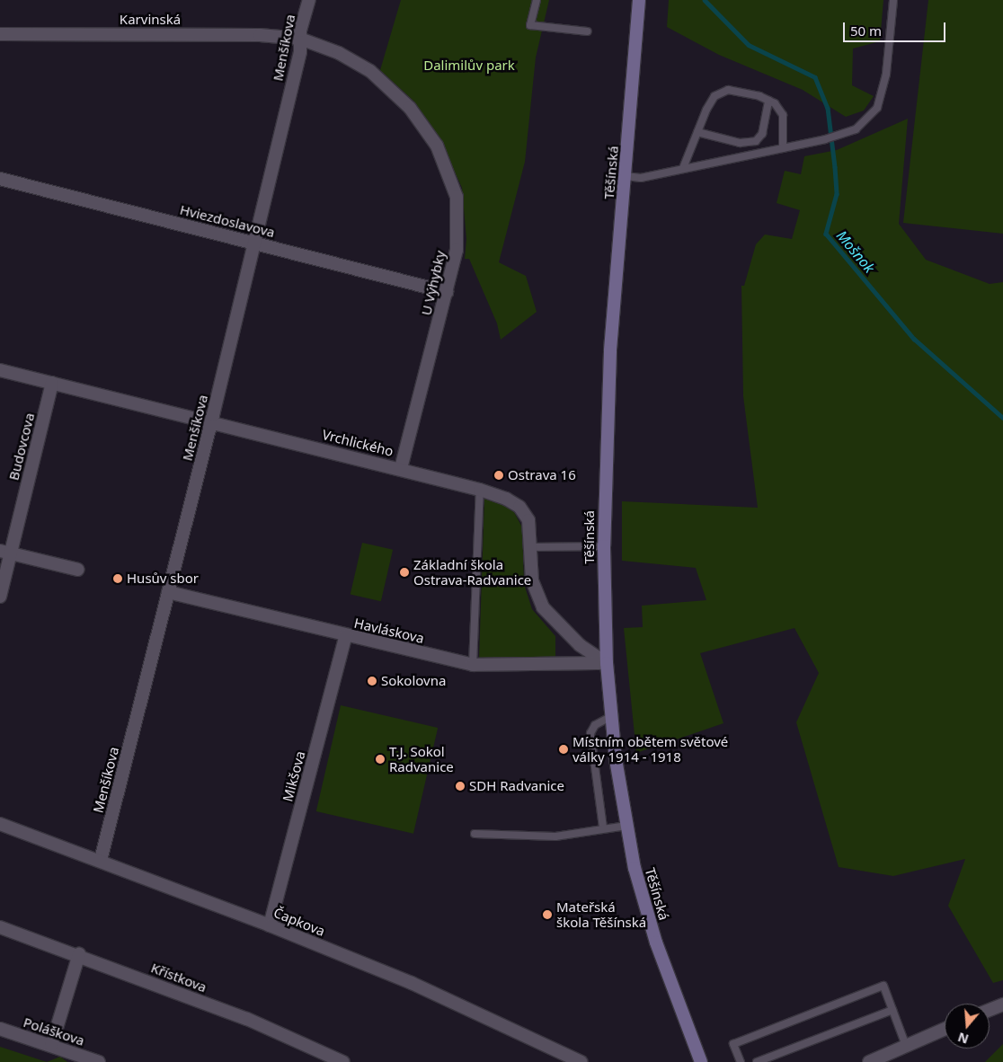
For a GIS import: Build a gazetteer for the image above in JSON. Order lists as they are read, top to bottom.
{
  "streets": {
    "main road": ["Těšínská"],
    "street": [
      "Karvinská",
      "Menšíkova",
      "Hviezdoslavova",
      "U Výhybky",
      "Vrchlického",
      "Budovcova",
      "Havláskova",
      "Mikšova",
      "Čapkova",
      "Křístkova",
      "Poláškova"
    ]
  },
  "crossings": [
    ["Karvinská", "Menšíkova"],
    ["Karvinská", "U Výhybky"],
    ["Menšíkova", "Hviezdoslavova"],
    ["Menšíkova", "U Výhybky"],
    ["Menšíkova", "Vrchlického"],
    ["Menšíkova", "Havláskova"],
    ["Menšíkova", "Čapkova"],
    ["Těšínská", "Vrchlického"],
    ["Těšínská", "Havláskova"],
    ["Hviezdoslavova", "U Výhybky"],
    ["U Výhybky", "Vrchlického"],
    ["Vrchlického", "Budovcova"],
    ["Vrchlického", "Havláskova"],
    ["Havláskova", "Mikšova"],
    ["Mikšova", "Čapkova"]
  ],
  "water": ["Mošnok"],
  "parks": ["Dalimilův park"],
  "places": [
    "Ostrava 16",
    "Základní škola Ostrava-Radvanice",
    "Husův sbor",
    "Sokolovna",
    "Místním obětem světové války 1914 - 1918",
    "T.J. Sokol Radvanice",
    "SDH Radvanice",
    "Mateřská škola Těšínská"
  ],
  "scale_bar": "50 m",
  "north": "bottom"
}
